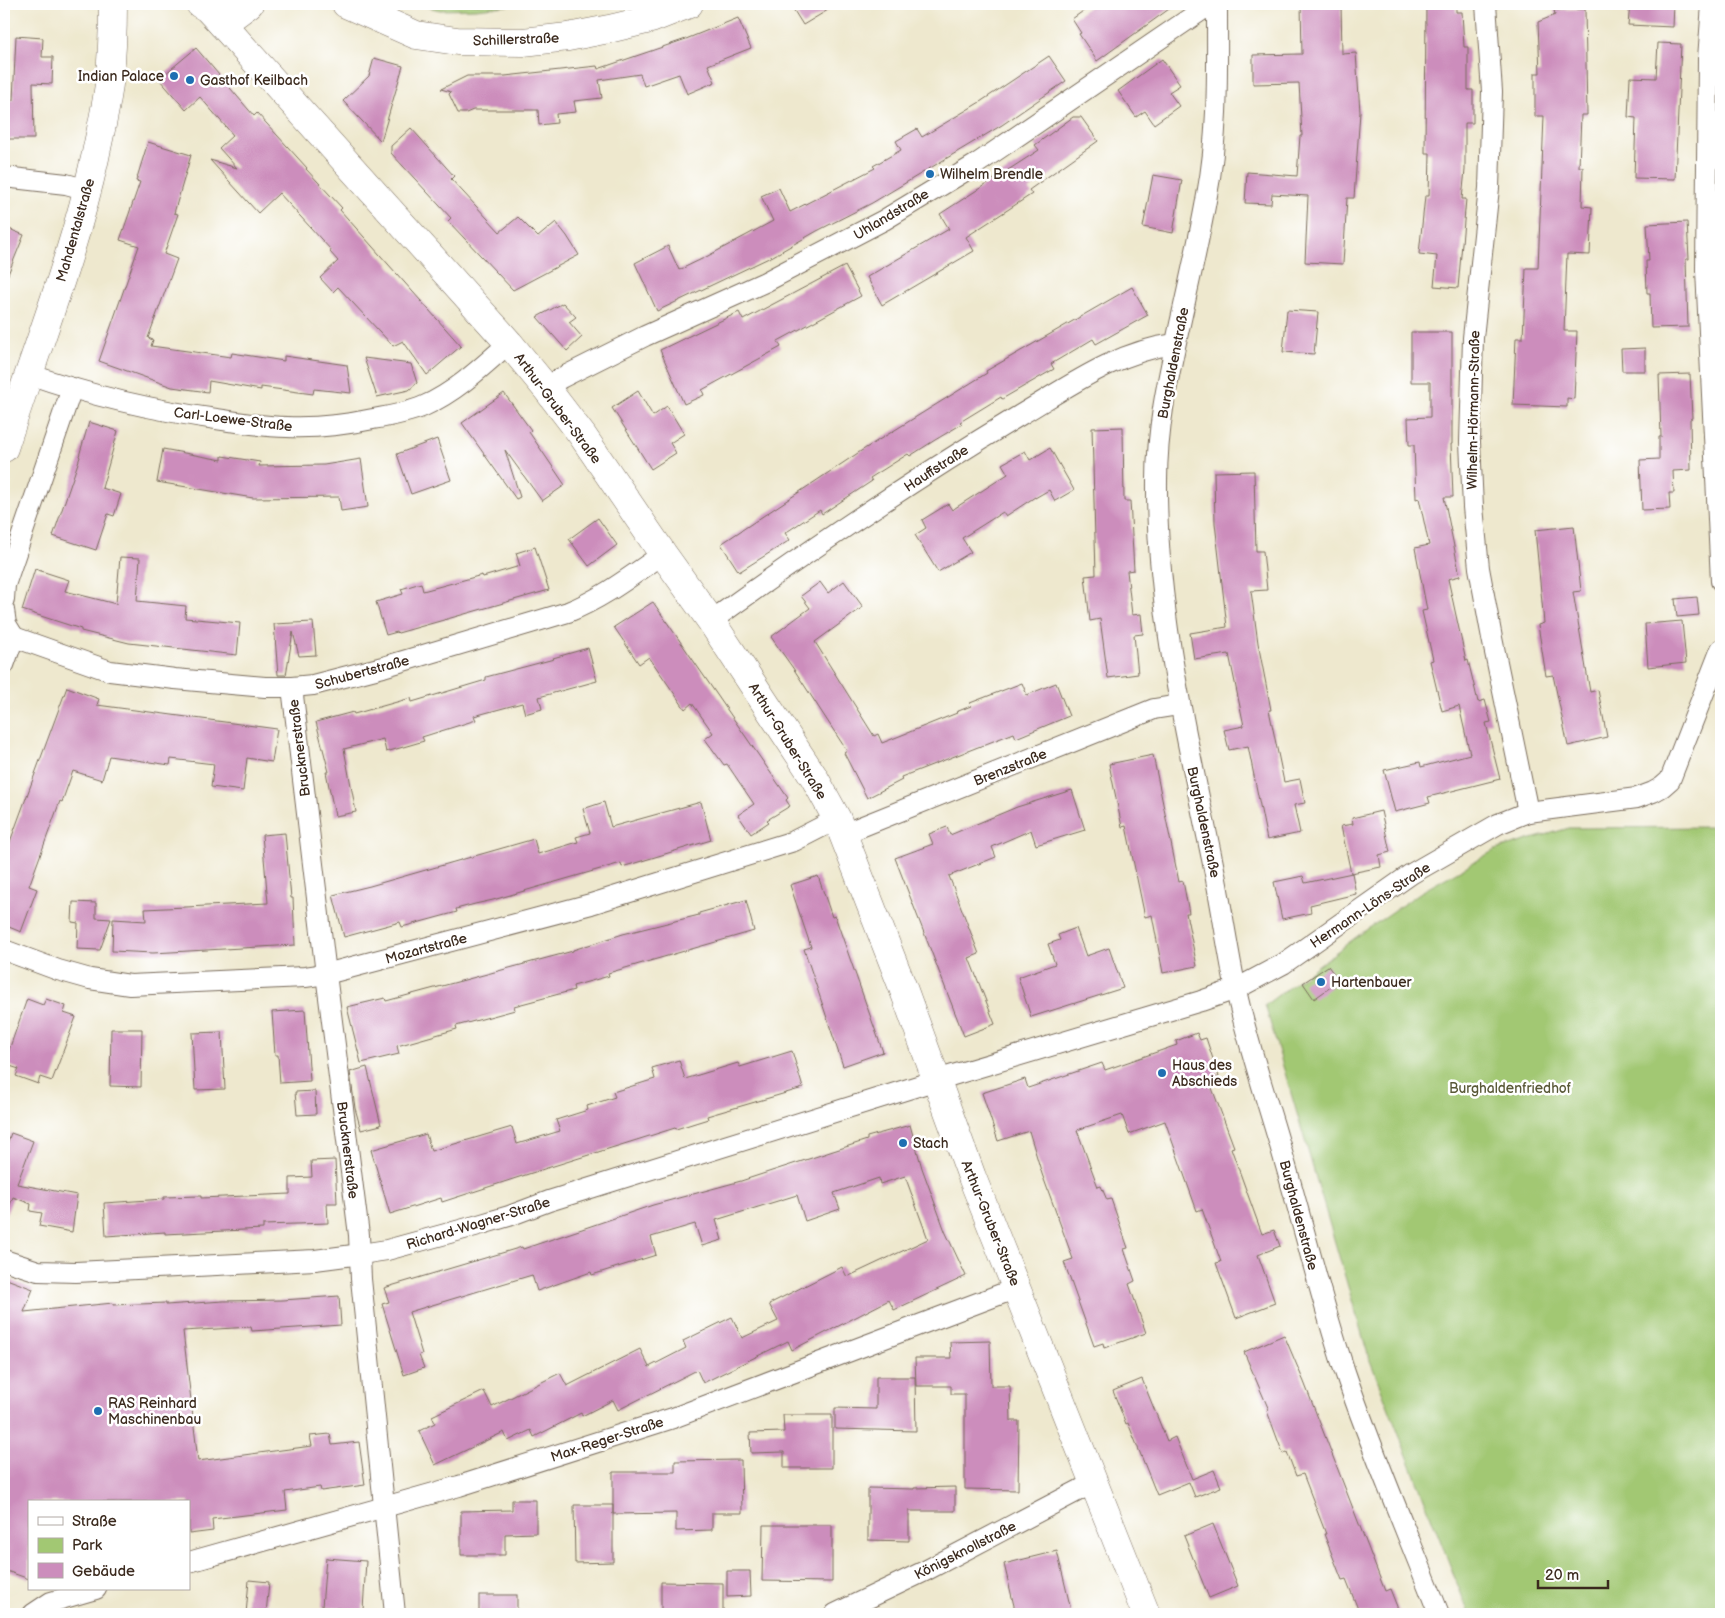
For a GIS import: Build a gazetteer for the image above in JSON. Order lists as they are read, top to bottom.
{
  "streets": {
    "street": [
      "Schillerstraße",
      "Uhlandstraße",
      "Mahdentalstraße",
      "Burghaldenstraße",
      "Arthur-Gruber-Straße",
      "Wilhelm-Hörmann-Straße",
      "Carl-Loewe-Straße",
      "Hauffstraße",
      "Schubertstraße",
      "Brucknerstraße",
      "Brenzstraße",
      "Hermann-Löns-Straße",
      "Mozartstraße",
      "Richard-Wagner-Straße",
      "Max-Reger-Straße",
      "Königsknollstraße"
    ]
  },
  "crossings": [
    ["Uhlandstraße", "Burghaldenstraße"],
    ["Uhlandstraße", "Arthur-Gruber-Straße"],
    ["Mahdentalstraße", "Carl-Loewe-Straße"],
    ["Burghaldenstraße", "Hauffstraße"],
    ["Burghaldenstraße", "Brenzstraße"],
    ["Burghaldenstraße", "Hermann-Löns-Straße"],
    ["Arthur-Gruber-Straße", "Carl-Loewe-Straße"],
    ["Arthur-Gruber-Straße", "Hauffstraße"],
    ["Arthur-Gruber-Straße", "Schubertstraße"],
    ["Arthur-Gruber-Straße", "Brenzstraße"],
    ["Arthur-Gruber-Straße", "Hermann-Löns-Straße"],
    ["Arthur-Gruber-Straße", "Mozartstraße"],
    ["Arthur-Gruber-Straße", "Richard-Wagner-Straße"],
    ["Arthur-Gruber-Straße", "Max-Reger-Straße"],
    ["Arthur-Gruber-Straße", "Königsknollstraße"],
    ["Wilhelm-Hörmann-Straße", "Hermann-Löns-Straße"],
    ["Schubertstraße", "Brucknerstraße"],
    ["Brucknerstraße", "Mozartstraße"],
    ["Brucknerstraße", "Richard-Wagner-Straße"],
    ["Brucknerstraße", "Max-Reger-Straße"],
    ["Brenzstraße", "Mozartstraße"],
    ["Hermann-Löns-Straße", "Richard-Wagner-Straße"]
  ],
  "parks": ["Burghaldenfriedhof"],
  "places": [
    "Indian Palace",
    "Gasthof Keilbach",
    "Wilhelm Brendle",
    "Hartenbauer",
    "Haus des Abschieds",
    "Stach",
    "RAS Reinhard Maschinenbau"
  ],
  "legend": ["Straße", "Park", "Gebäude"],
  "scale_bar": "20 m"
}
